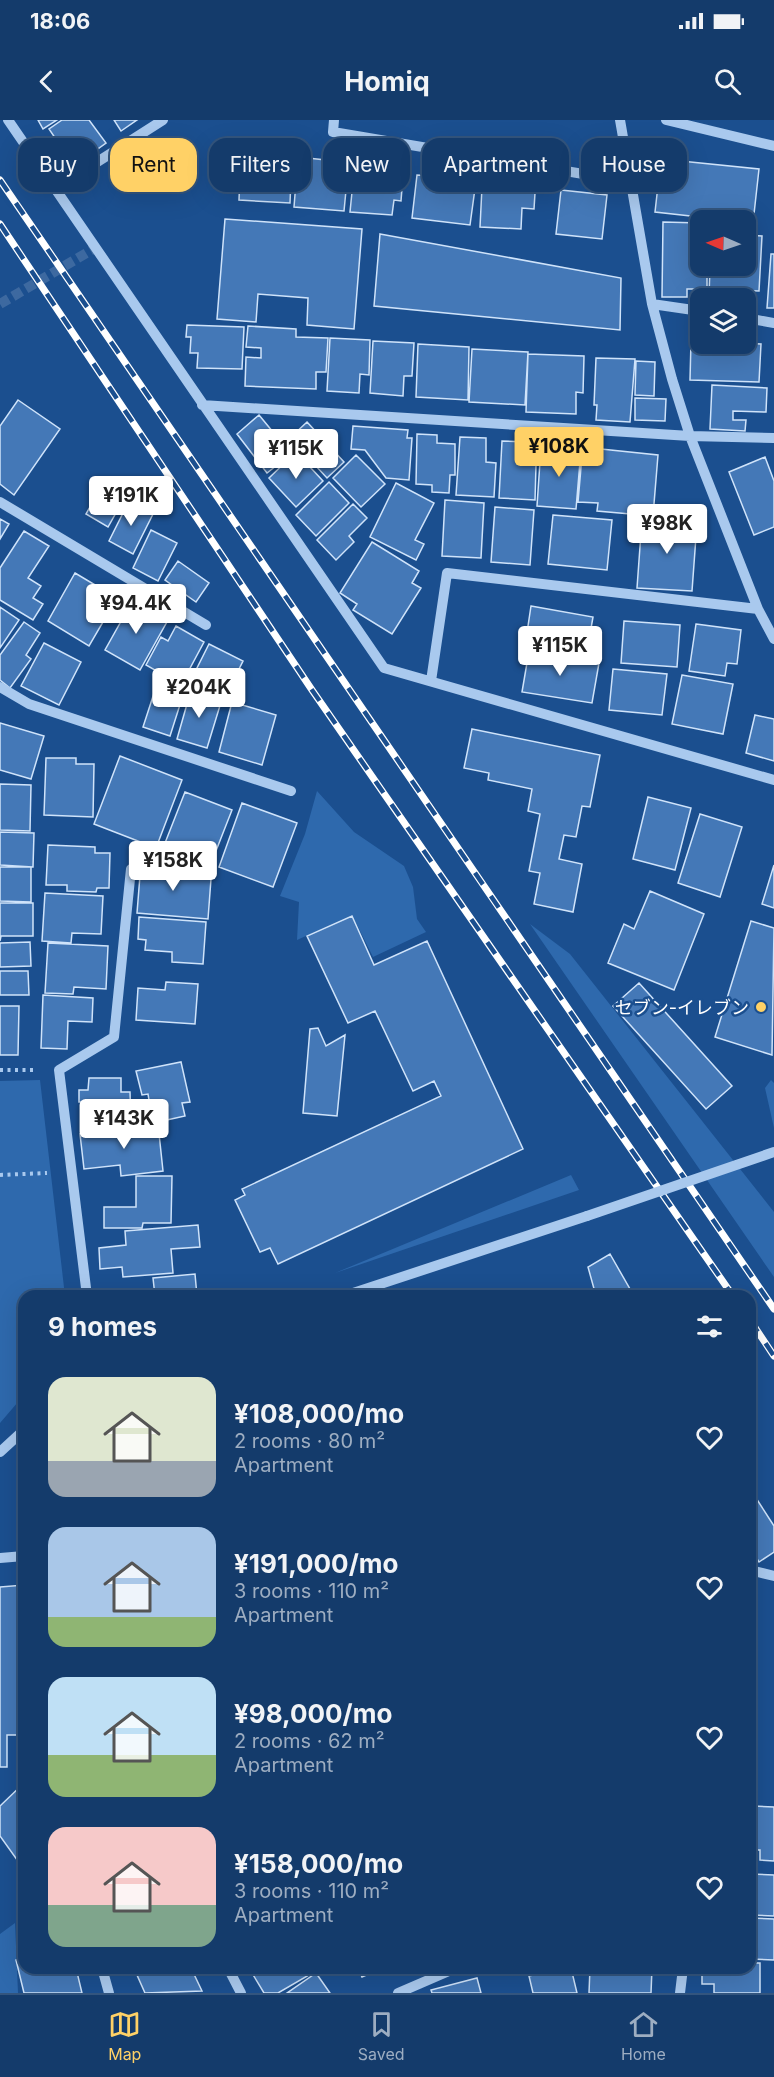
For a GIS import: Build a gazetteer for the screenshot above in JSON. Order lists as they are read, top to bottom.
{
  "places": ["セブン-イレブン"],
  "north": "left",
  "page": {
    "status": "18:06",
    "header": "Homiq",
    "chip": [
      "Buy",
      "Rent",
      "Filters",
      "New",
      "Apartment",
      "House"
    ],
    "price": [
      "¥108K",
      "¥115K",
      "¥191K",
      "¥98K",
      "¥94.4K",
      "¥115K",
      "¥204K",
      "¥158K",
      "¥143K"
    ],
    "heading": "9 homes",
    "list": [
      {
        "name": "¥108,000/mo",
        "note": "2 rooms · 80 m² · Apartment"
      },
      {
        "name": "¥191,000/mo",
        "note": "3 rooms · 110 m² · Apartment"
      },
      {
        "name": "¥98,000/mo",
        "note": "2 rooms · 62 m² · Apartment"
      },
      {
        "name": "¥158,000/mo",
        "note": "3 rooms · 110 m² · Apartment"
      }
    ],
    "tabs": ["Map", "Saved", "Home"]
  }
}
